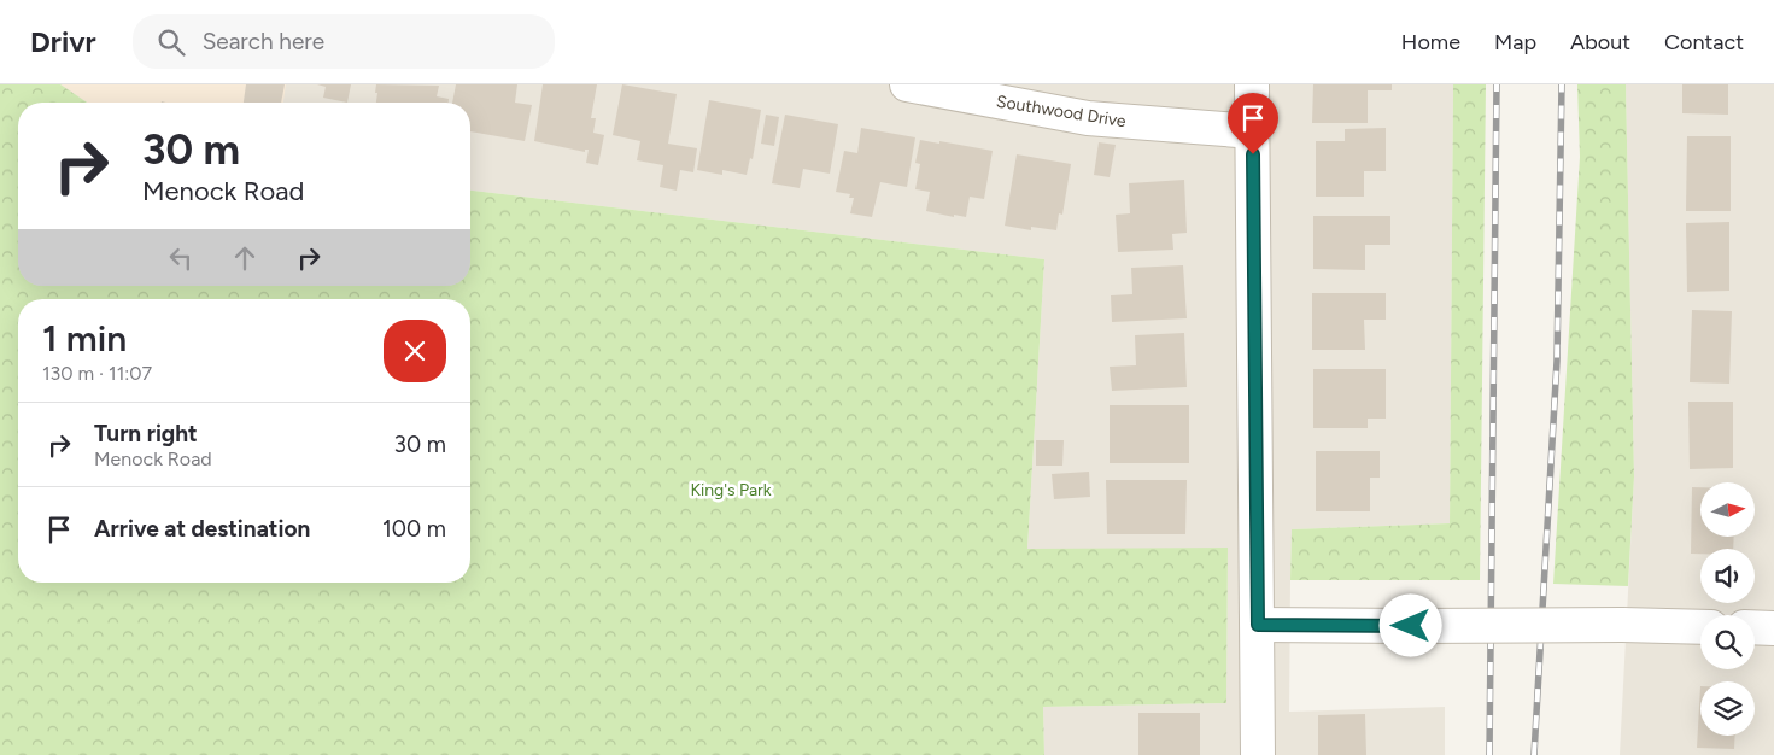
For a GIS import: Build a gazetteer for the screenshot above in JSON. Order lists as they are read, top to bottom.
{
  "streets": {
    "street": ["Southwood Drive"]
  },
  "parks": ["King's Park"],
  "north": "right",
  "page": {
    "header": "Drivr",
    "search": "Search here",
    "nav": [
      "Home",
      "Map",
      "About",
      "Contact"
    ],
    "turn": ["30 m", "Menock Road"],
    "heading": ["1 min", "130 m · 11:07"],
    "list": [
      {
        "name": "Turn right",
        "note": "Menock Road",
        "value": "30 m"
      },
      {
        "name": "Arrive at destination",
        "value": "100 m"
      }
    ]
  }
}
